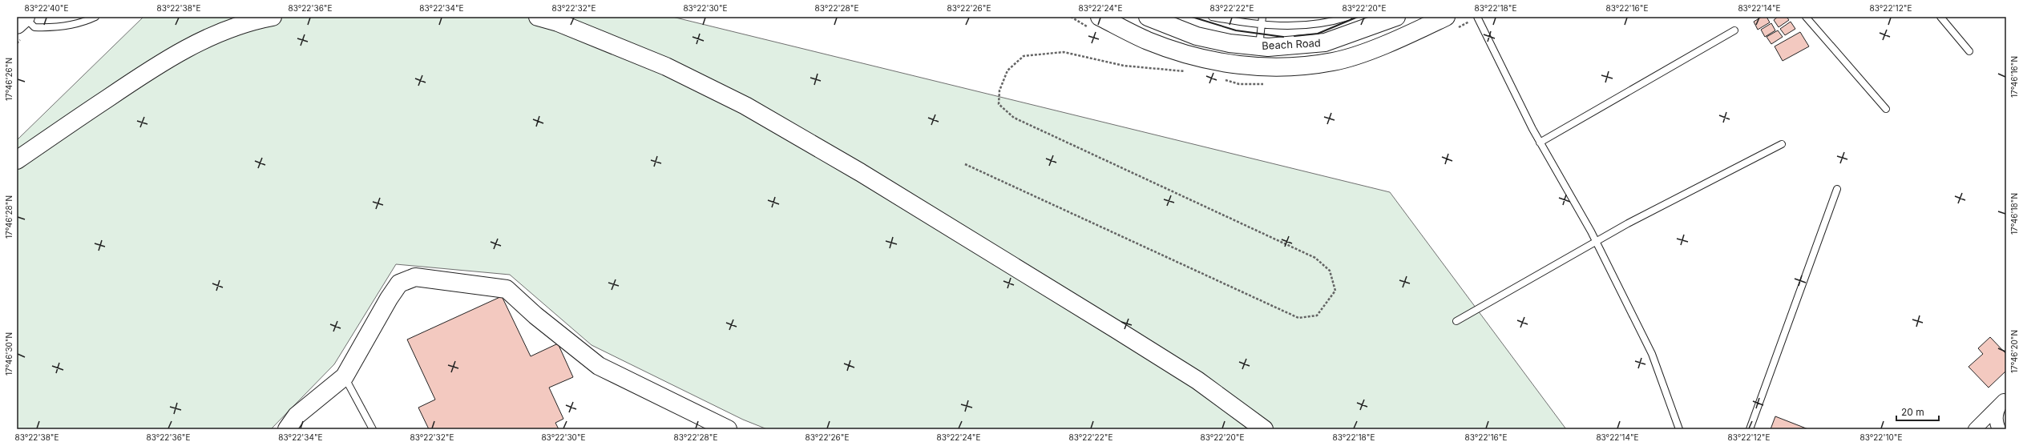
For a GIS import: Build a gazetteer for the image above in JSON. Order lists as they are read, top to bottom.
{
  "streets": {
    "street": ["Beach Road"]
  },
  "scale_bar": "20 m",
  "coordinates": [
    "83°22'40\"E",
    "83°22'38\"E",
    "83°22'36\"E",
    "83°22'34\"E",
    "83°22'32\"E",
    "83°22'30\"E",
    "83°22'28\"E",
    "83°22'26\"E",
    "83°22'24\"E",
    "83°22'22\"E",
    "83°22'20\"E",
    "83°22'18\"E",
    "83°22'16\"E",
    "83°22'14\"E",
    "83°22'12\"E",
    "17°46'16\"N",
    "17°46'26\"N",
    "17°46'18\"N",
    "17°46'28\"N",
    "17°46'20\"N",
    "17°46'30\"N",
    "83°22'10\"E"
  ]
}
